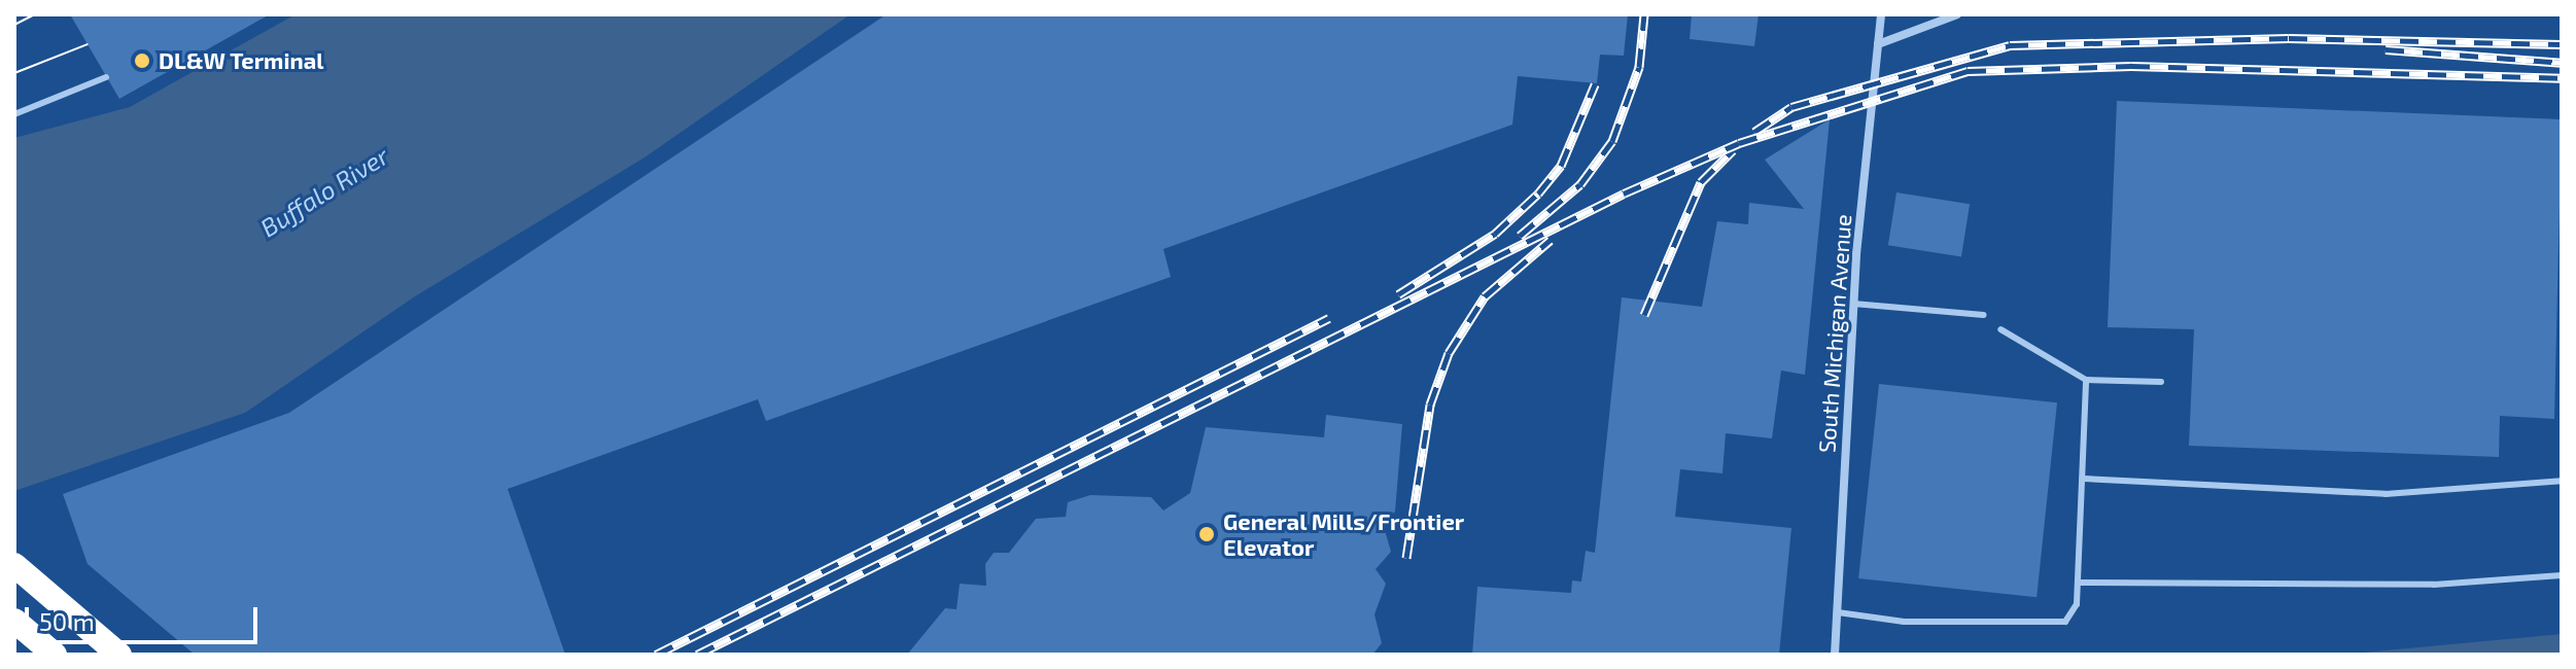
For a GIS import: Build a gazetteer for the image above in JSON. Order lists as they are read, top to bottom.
{
  "streets": {
    "street": ["South Michigan Avenue"]
  },
  "water": ["Buffalo River"],
  "places": ["DL&W Terminal", "General Mills/Frontier Elevator"],
  "scale_bar": "50 m"
}
